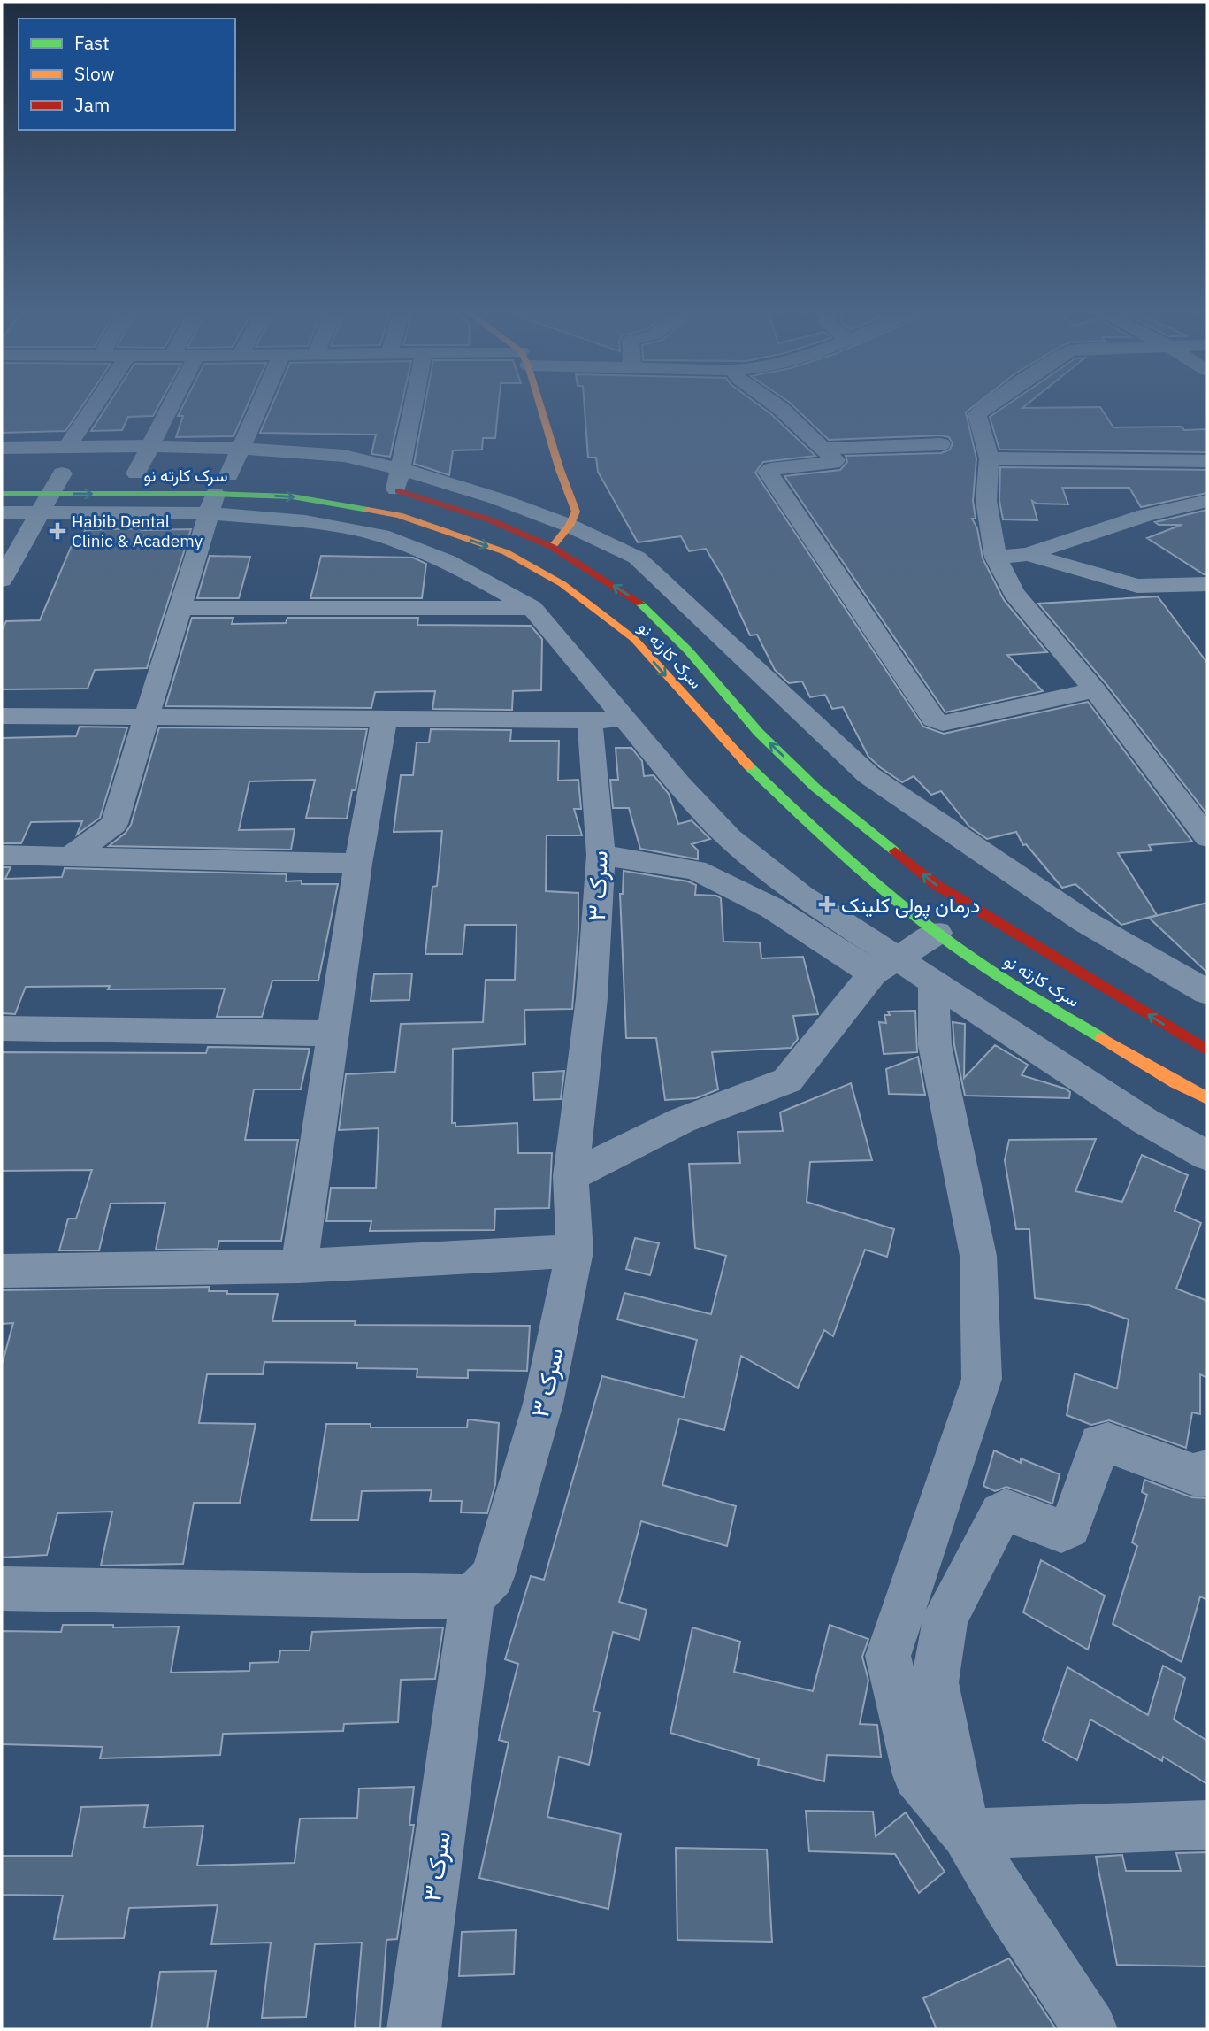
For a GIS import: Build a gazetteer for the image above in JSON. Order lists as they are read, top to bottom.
{
  "streets": {
    "main road": ["سرک کارته نو"],
    "street": ["سرک ۳"]
  },
  "places": {
    "health": ["Habib Dental Clinic & Academy", "درمان پولی کلینک"]
  },
  "legend": ["Fast", "Slow", "Jam"]
}
